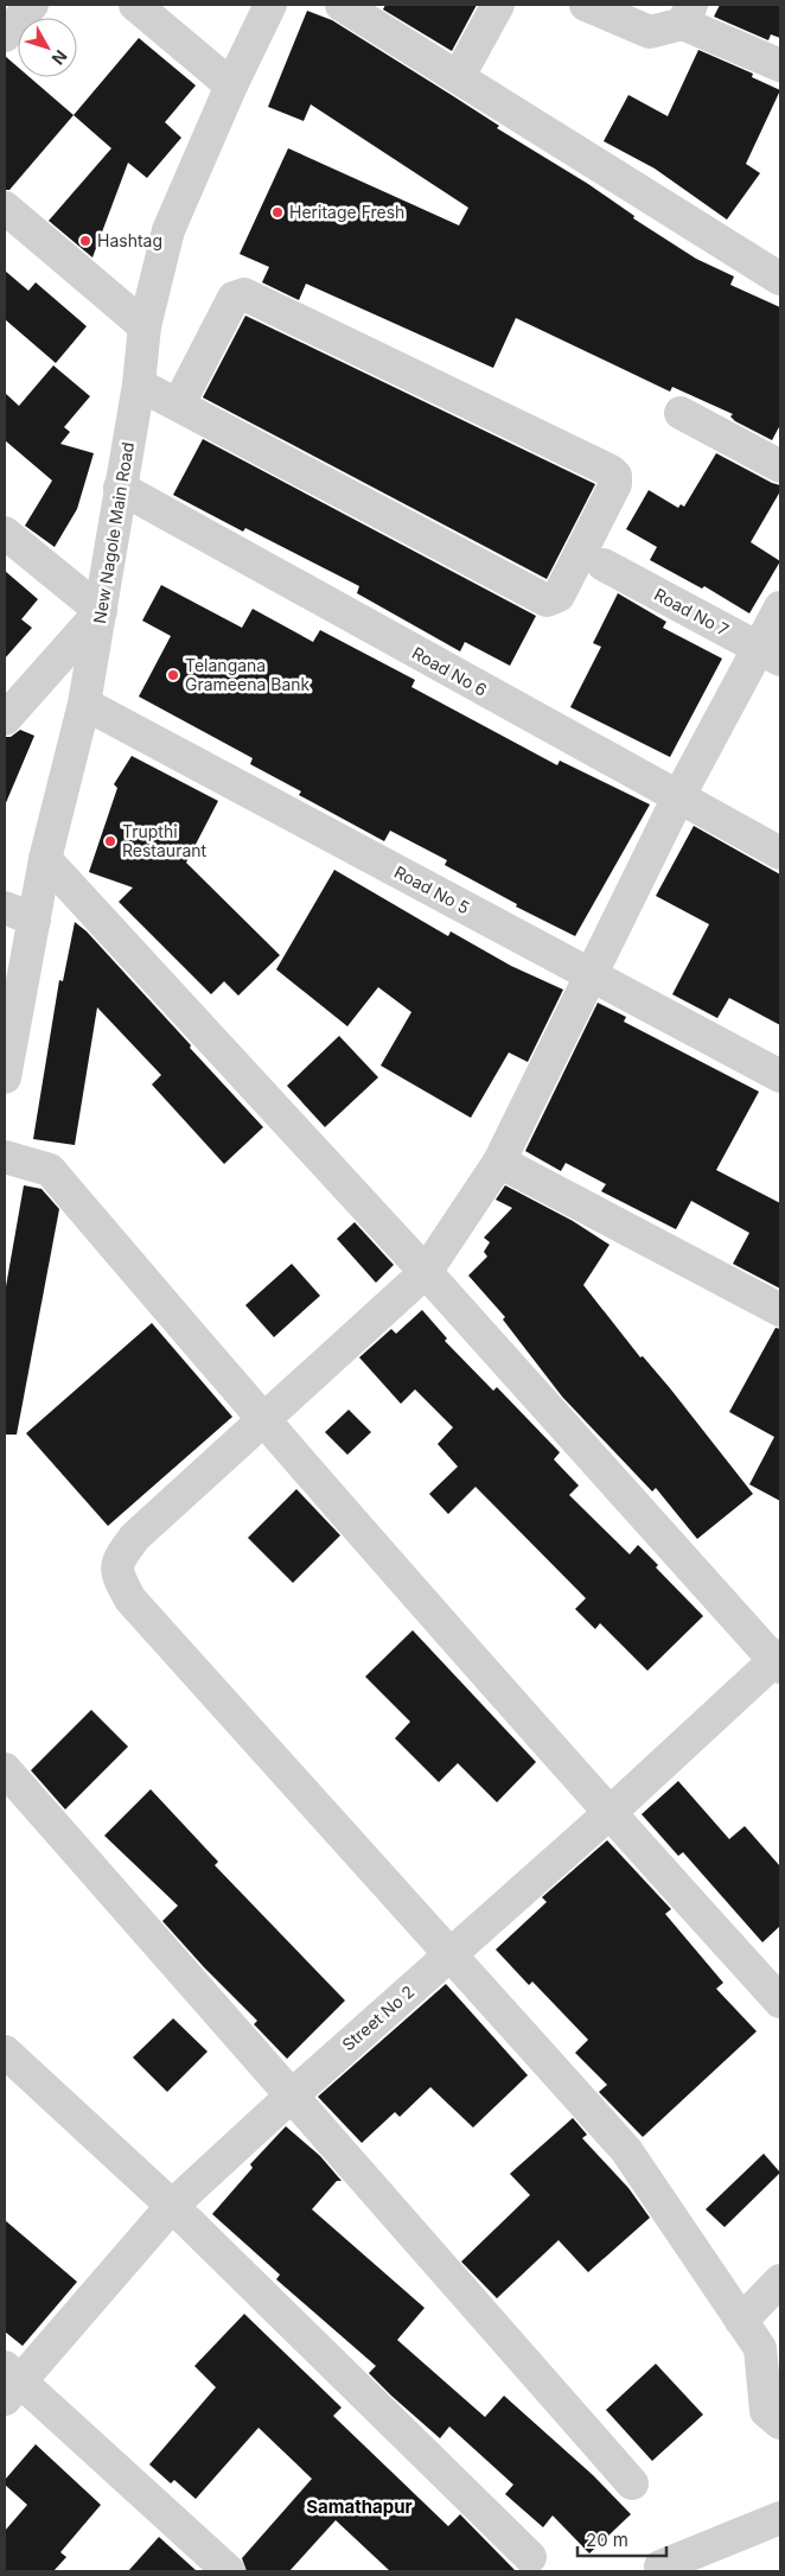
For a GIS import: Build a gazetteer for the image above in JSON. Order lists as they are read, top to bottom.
{
  "streets": {
    "street": [
      "New Nagole Main Road",
      "Road No 7",
      "Road No 6",
      "Road No 5",
      "Street No 2"
    ]
  },
  "crossings": [
    ["New Nagole Main Road", "Road No 6"],
    ["New Nagole Main Road", "Road No 5"]
  ],
  "districts": ["Samathapur"],
  "places": [
    "Heritage Fresh",
    "Hashtag",
    "Telangana Grameena Bank",
    "Trupthi Restaurant"
  ],
  "scale_bar": "20 m",
  "north": "bottom right"
}
